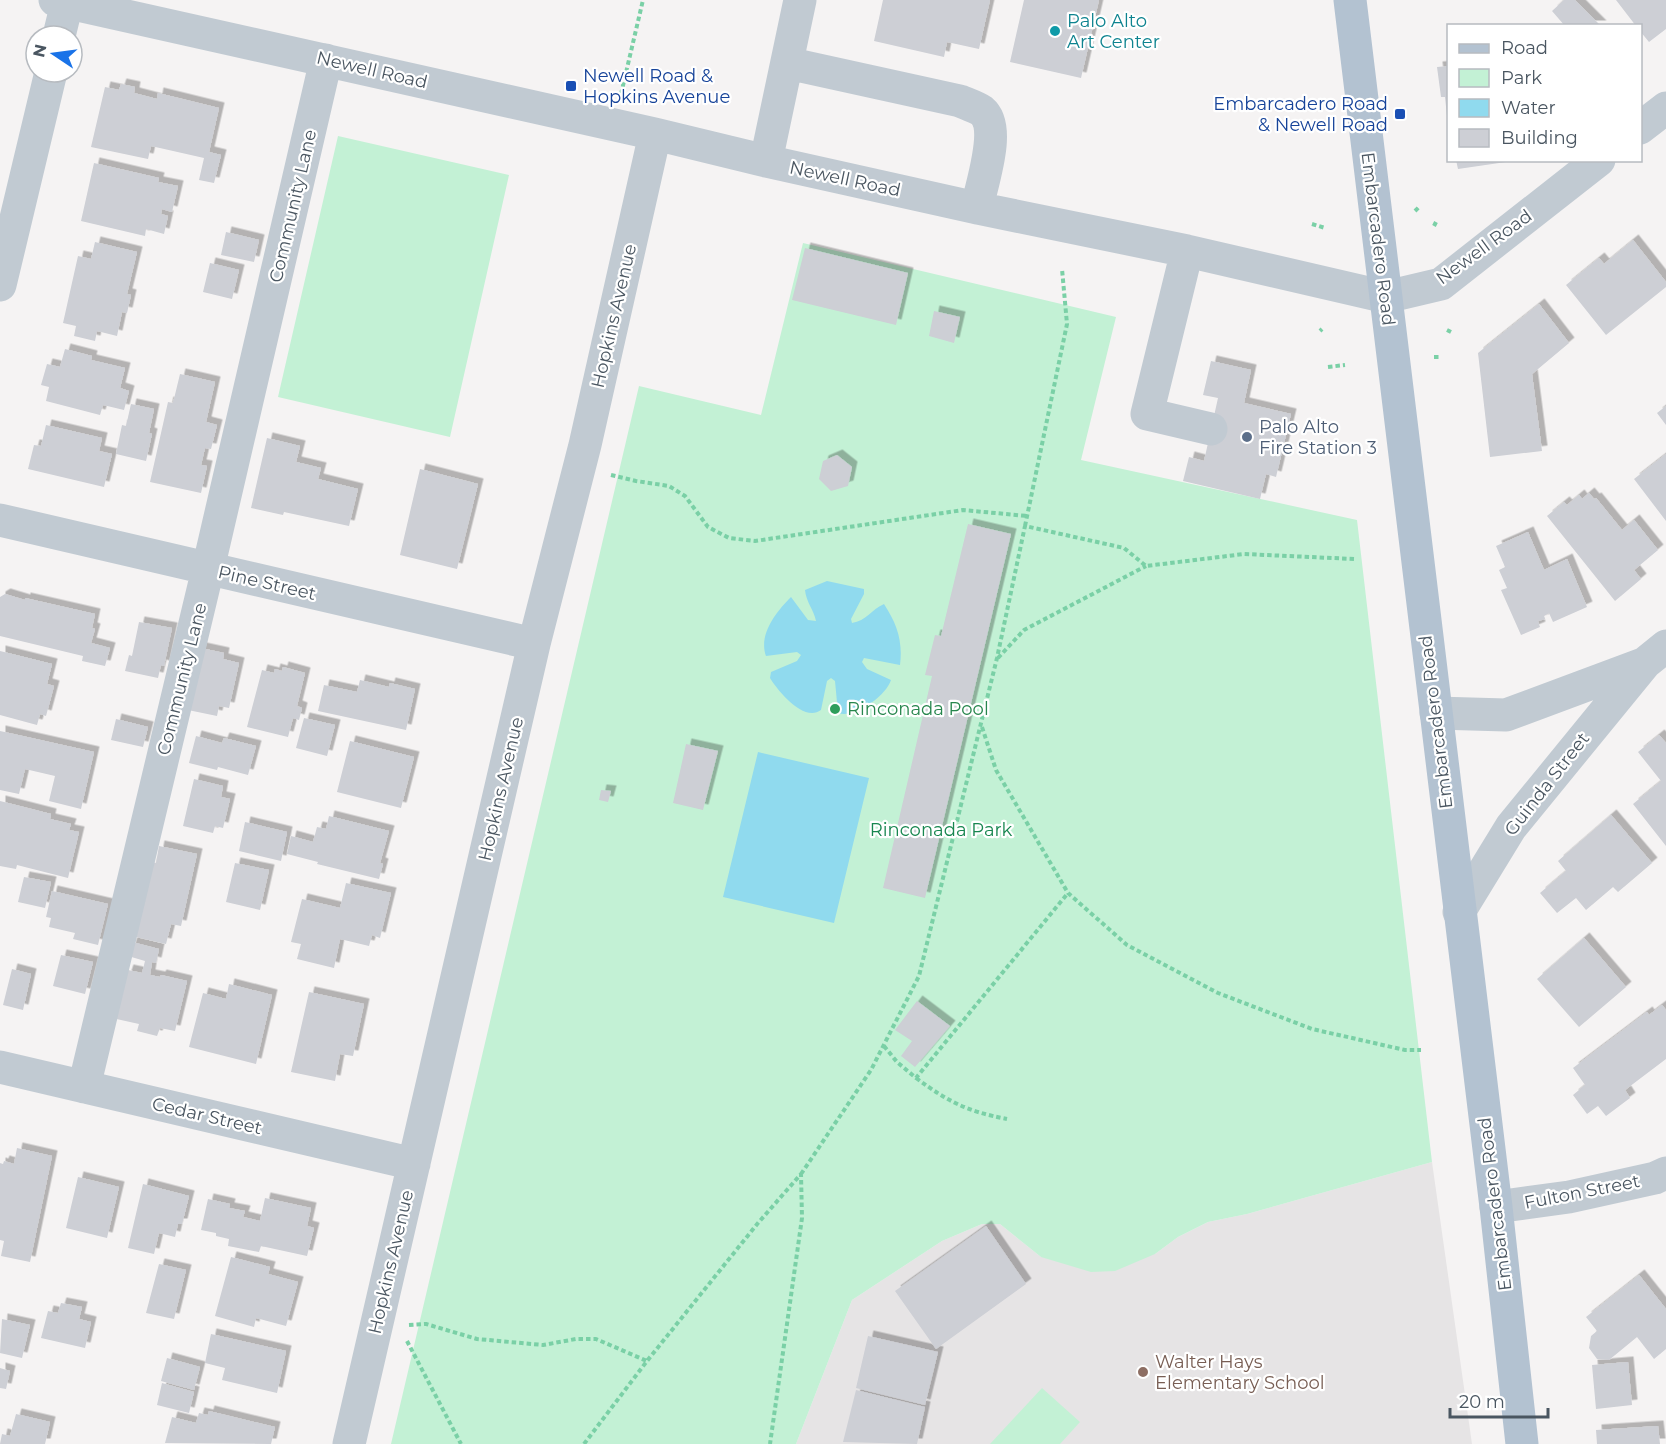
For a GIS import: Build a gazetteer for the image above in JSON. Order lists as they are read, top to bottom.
{
  "streets": {
    "main road": ["Embarcadero Road"],
    "street": [
      "Newell Road",
      "Community Lane",
      "Hopkins Avenue",
      "Pine Street",
      "Guinda Street",
      "Cedar Street",
      "Fulton Street"
    ]
  },
  "crossings": [
    ["Newell Road", "Community Lane"],
    ["Newell Road", "Embarcadero Road"],
    ["Newell Road", "Hopkins Avenue"],
    ["Community Lane", "Pine Street"],
    ["Community Lane", "Cedar Street"],
    ["Embarcadero Road", "Guinda Street"],
    ["Embarcadero Road", "Fulton Street"],
    ["Hopkins Avenue", "Pine Street"],
    ["Hopkins Avenue", "Cedar Street"]
  ],
  "parks": ["Rinconada Park"],
  "places": {
    "other": [
      "Palo Alto Art Center",
      "Palo Alto Fire Station 3",
      "Rinconada Pool",
      "Walter Hays Elementary School"
    ],
    "transit": ["Newell Road & Hopkins Avenue", "Embarcadero Road & Newell Road"]
  },
  "legend": [
    "Road",
    "Park",
    "Water",
    "Building"
  ],
  "scale_bar": "20 m",
  "north": "left"
}
